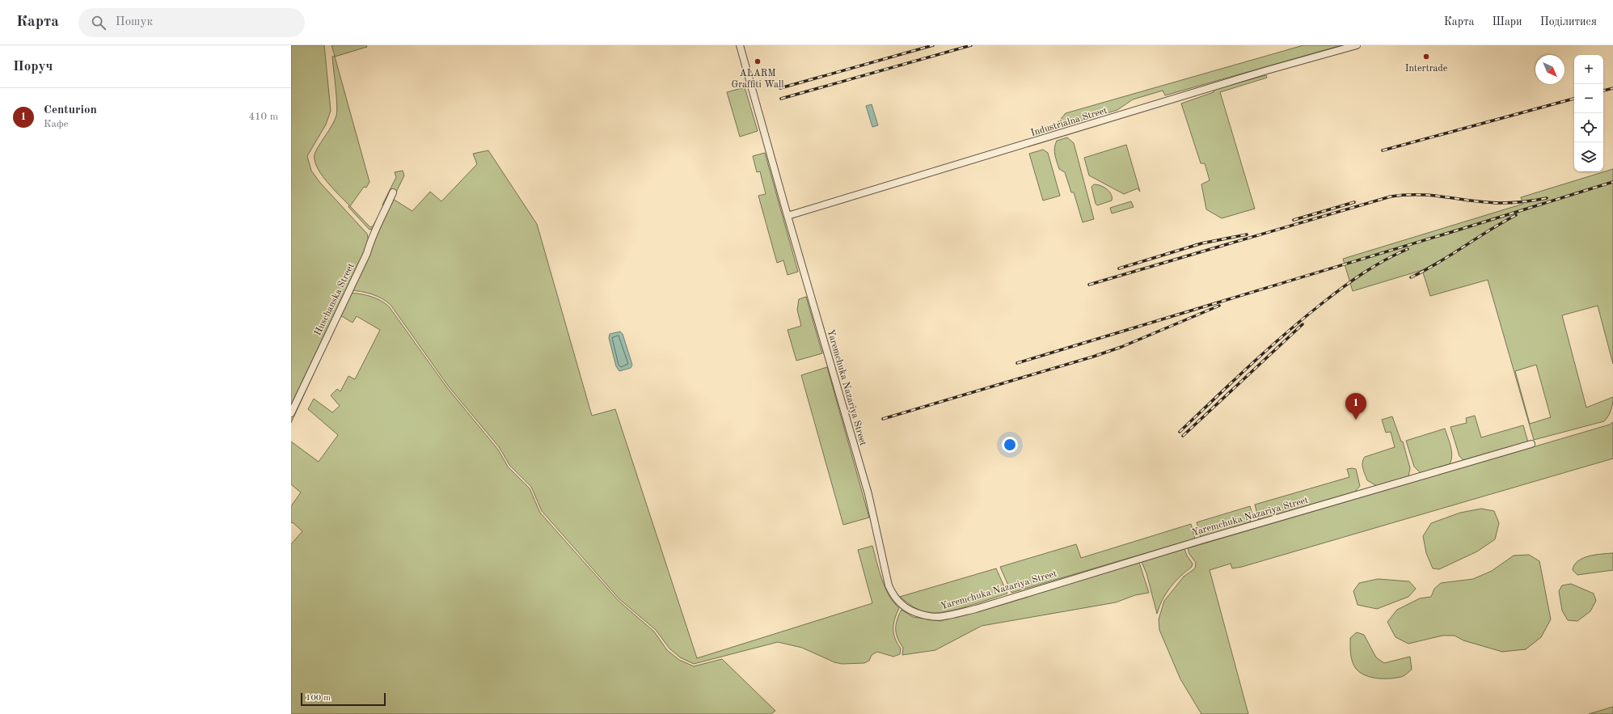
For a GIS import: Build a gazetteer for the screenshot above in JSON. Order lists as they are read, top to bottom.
{
  "streets": {
    "street": ["Industrialna Street", "Huschanska Street", "Yaremchuka Nazariya Street"]
  },
  "crossings": [
    ["Industrialna Street", "Yaremchuka Nazariya Street"]
  ],
  "places": ["Intertrade", "ALARM Graffiti Wall"],
  "scale_bar": "100 m",
  "north": "bottom right",
  "page": {
    "header": "Карта",
    "search": "Пошук",
    "nav": ["Карта", "Шари", "Поділитися"],
    "heading": "Поруч",
    "map_buttons": ["+", "−"],
    "list": [
      {
        "mark": "1",
        "name": "Centurion",
        "note": "Кафе",
        "value": "410 m"
      }
    ],
    "pins": "1",
    "scale": "100 m"
  }
}
